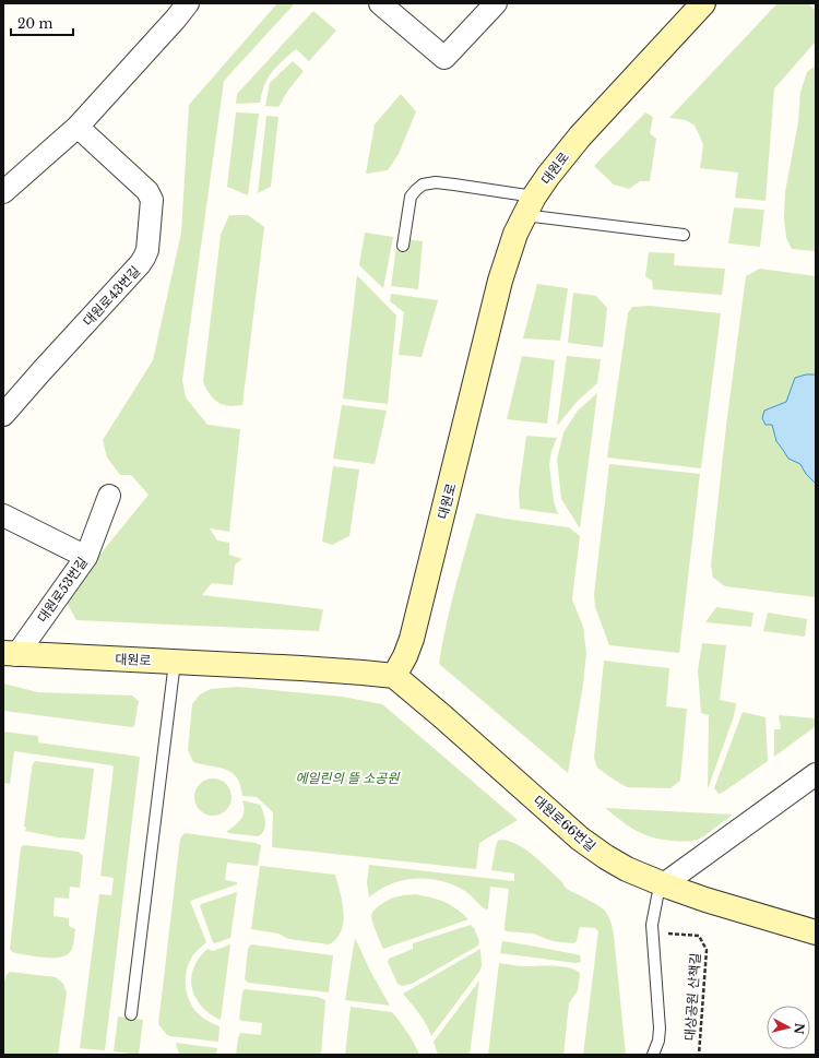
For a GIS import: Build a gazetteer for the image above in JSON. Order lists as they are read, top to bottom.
{
  "streets": {
    "street": [
      "대원로",
      "대원로43번길",
      "대원로53번길",
      "대원로66번길"
    ],
    "path": ["대상공원 산책길"]
  },
  "crossings": [
    ["대원로", "대원로53번길"],
    ["대원로", "대원로66번길"]
  ],
  "parks": ["에일린의 뜰 소공원"],
  "scale_bar": "20 m",
  "north": "right"
}
